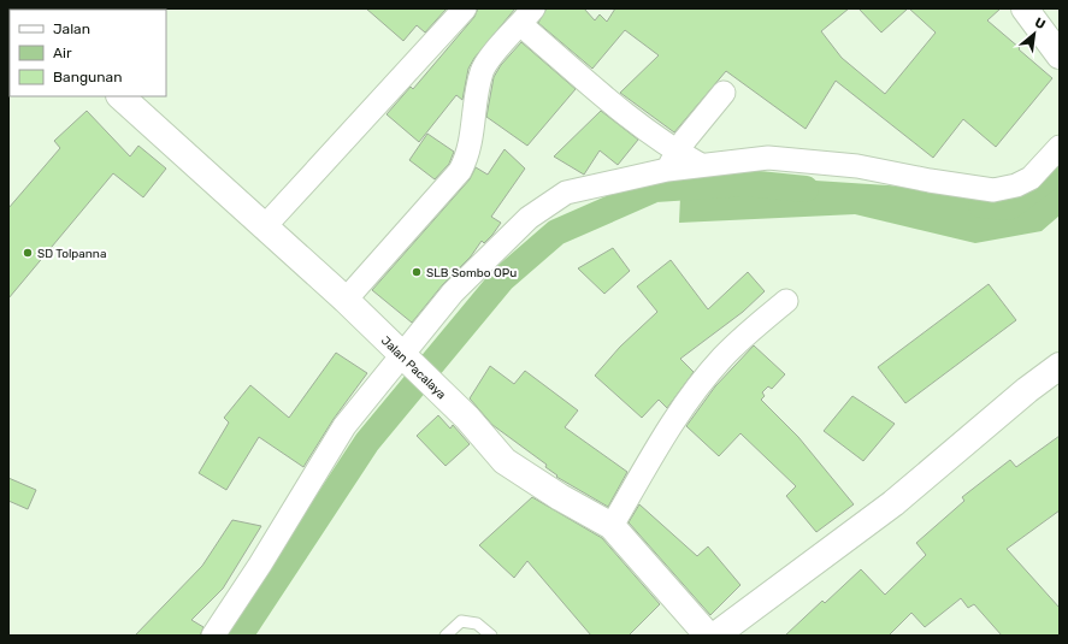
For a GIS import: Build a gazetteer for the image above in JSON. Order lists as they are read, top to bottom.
{
  "streets": {
    "street": ["Jalan Pacalaya"]
  },
  "places": ["SD Tolpanna", "SLB Sombo OPu"],
  "legend": ["Jalan", "Air", "Bangunan"],
  "north": "top right"
}
